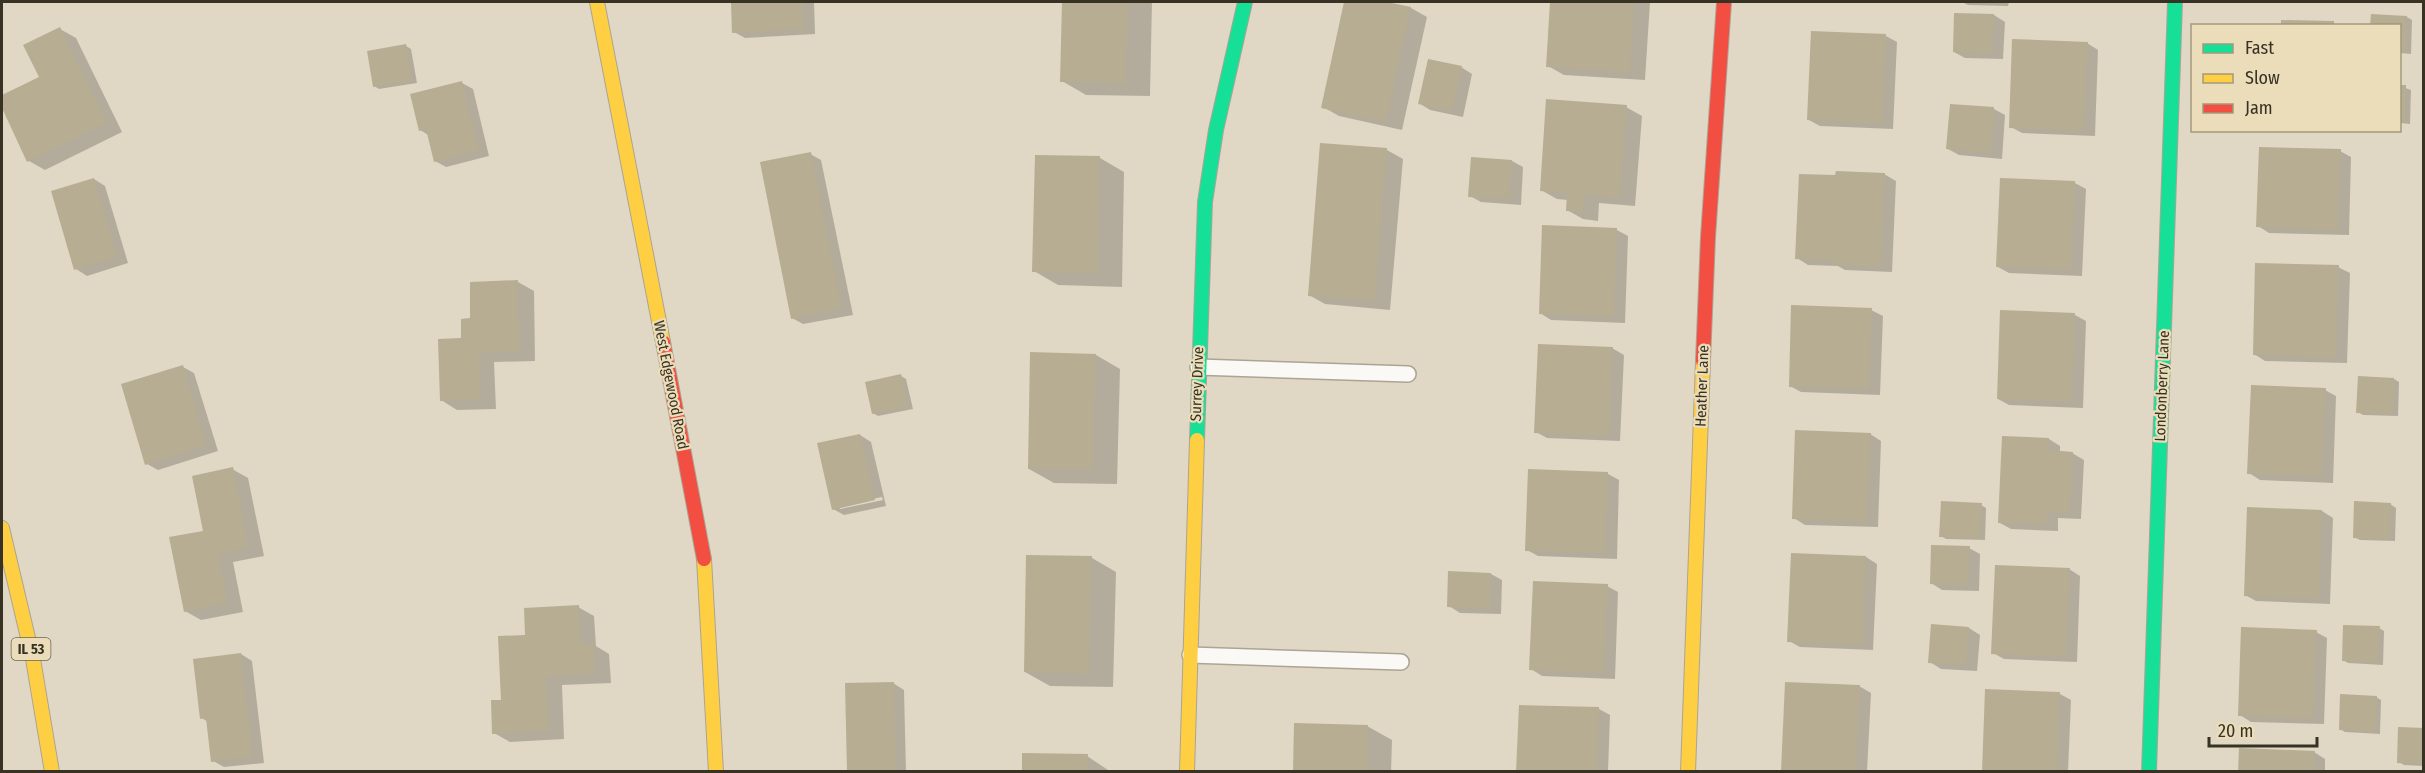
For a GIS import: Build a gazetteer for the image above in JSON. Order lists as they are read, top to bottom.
{
  "streets": {
    "street": [
      "Surrey Drive",
      "West Edgewood Road",
      "Heather Lane",
      "Londonberry Lane",
      "IL 53"
    ]
  },
  "legend": ["Fast", "Slow", "Jam"],
  "scale_bar": "20 m"
}
